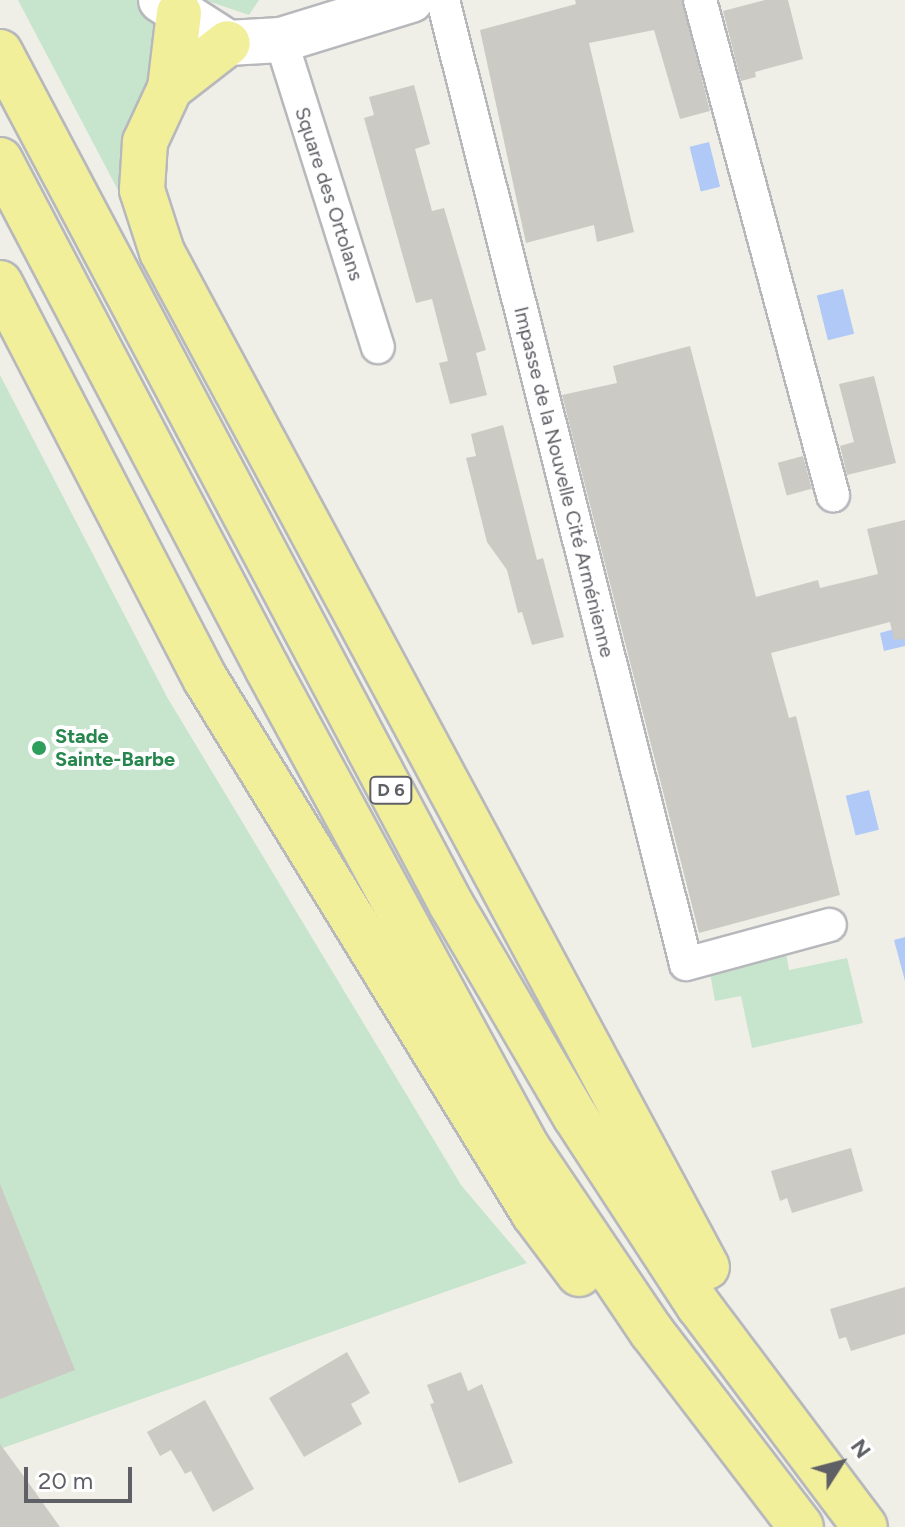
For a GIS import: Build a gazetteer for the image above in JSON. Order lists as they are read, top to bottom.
{
  "streets": {
    "highway": ["D 6"],
    "street": ["Square des Ortolans", "Impasse de la Nouvelle Cité Arménienne"]
  },
  "places": ["Stade Sainte-Barbe"],
  "scale_bar": "20 m",
  "north": "top right"
}
